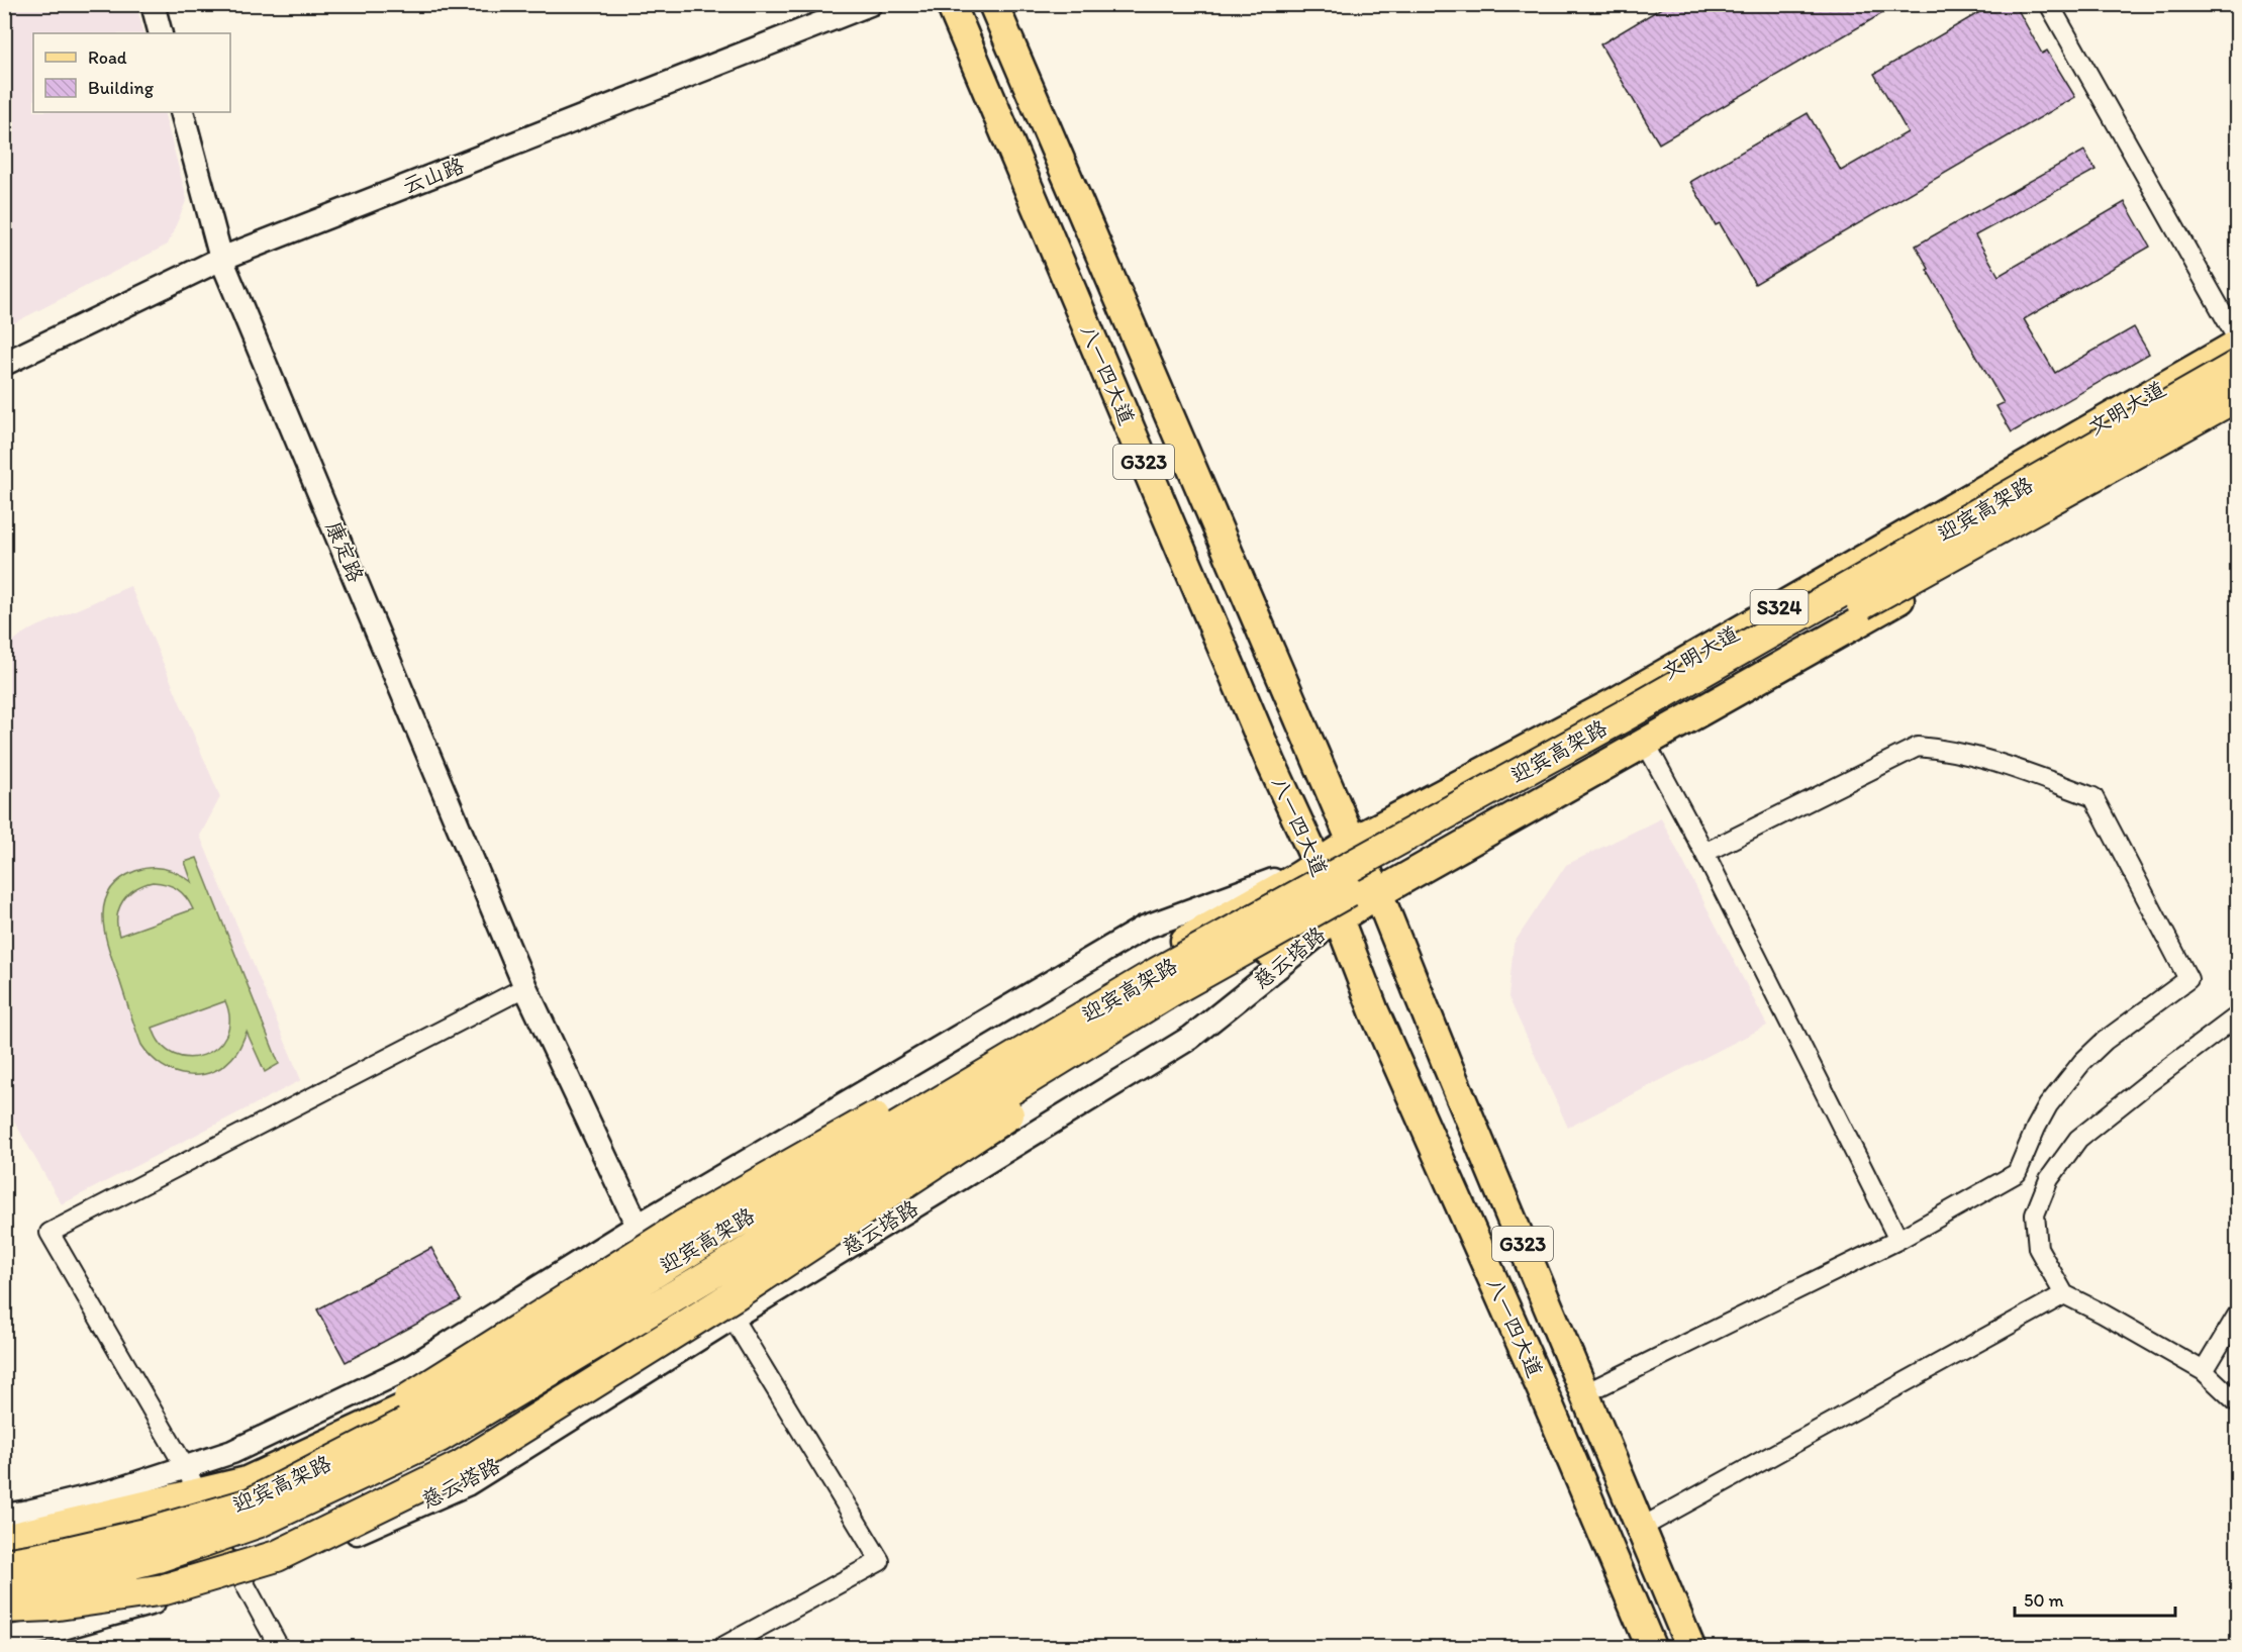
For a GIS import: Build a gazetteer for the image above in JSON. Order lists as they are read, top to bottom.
{
  "streets": {
    "highway": ["迎宾高架路"],
    "main road": [
      "八一四大道",
      "文明大道",
      "G323",
      "S324",
      "慈云塔路"
    ],
    "street": ["云山路", "康定路"]
  },
  "crossings": [
    ["云山路", "康定路"],
    ["八一四大道", "文明大道"],
    ["八一四大道", "S324"],
    ["八一四大道", "慈云塔路"],
    ["迎宾高架路", "慈云塔路"],
    ["S324", "慈云塔路"]
  ],
  "legend": ["Road", "Building"],
  "scale_bar": "50 m"
}
